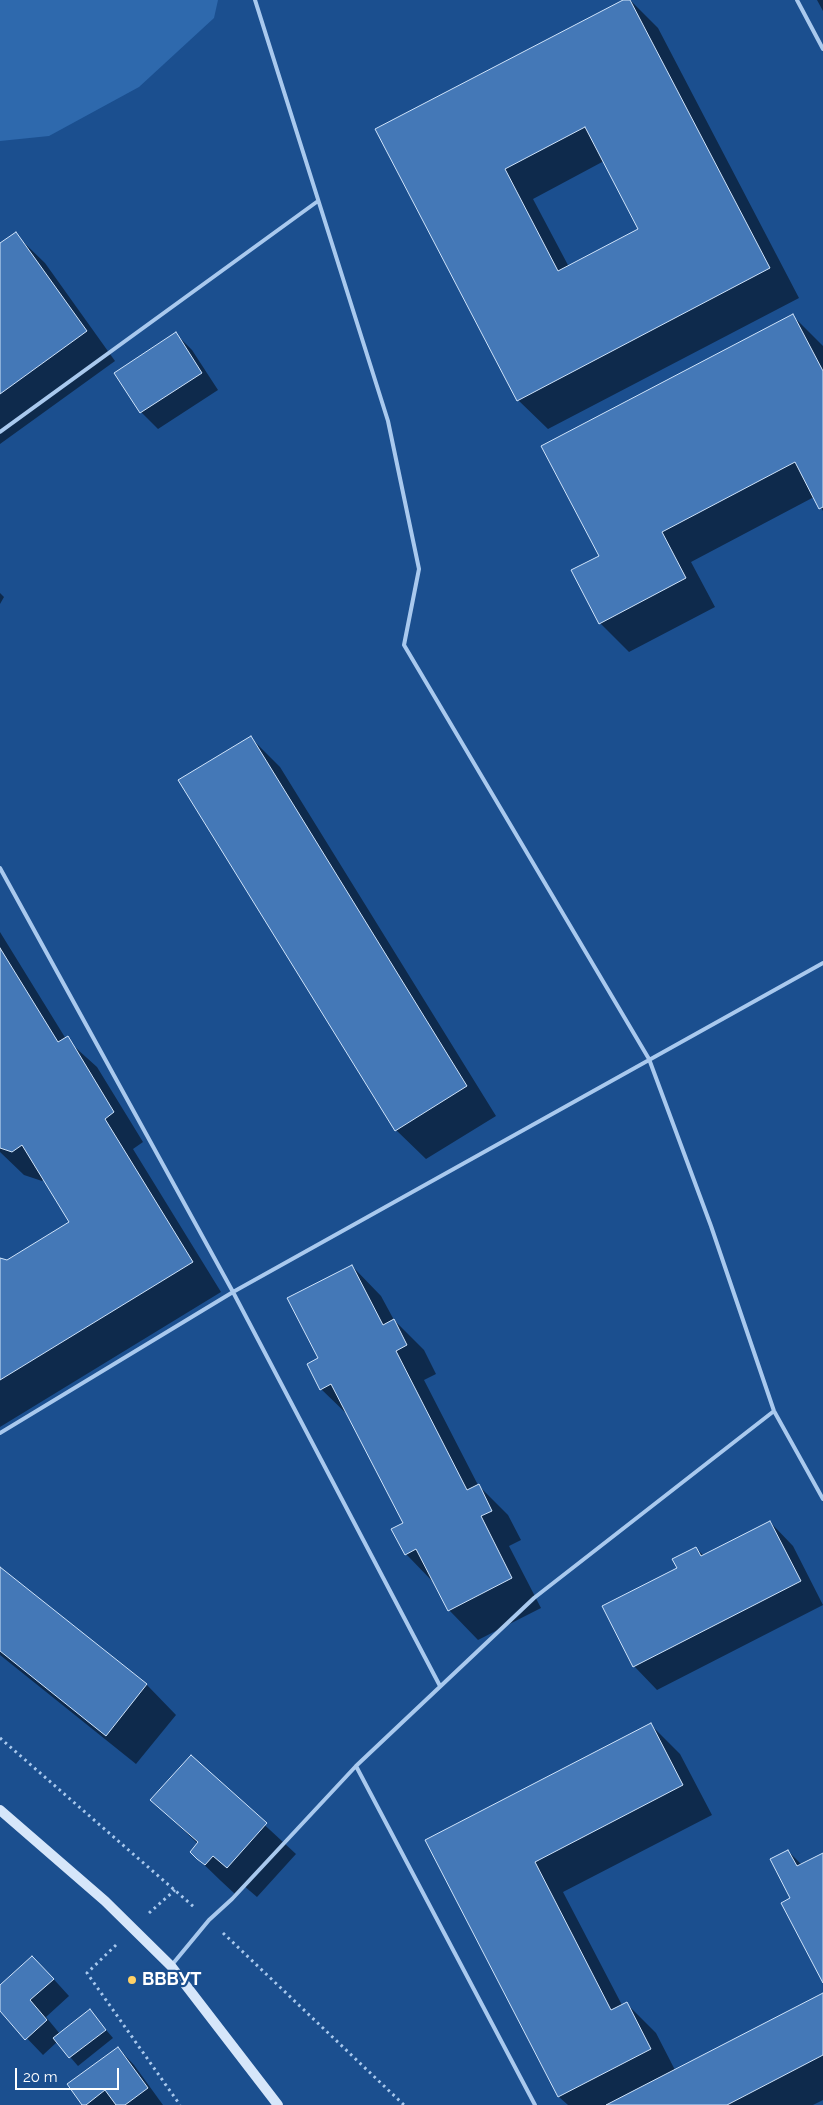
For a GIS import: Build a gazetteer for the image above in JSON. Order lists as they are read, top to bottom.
{
  "places": ["ВВВУТ"],
  "scale_bar": "20 m"
}
